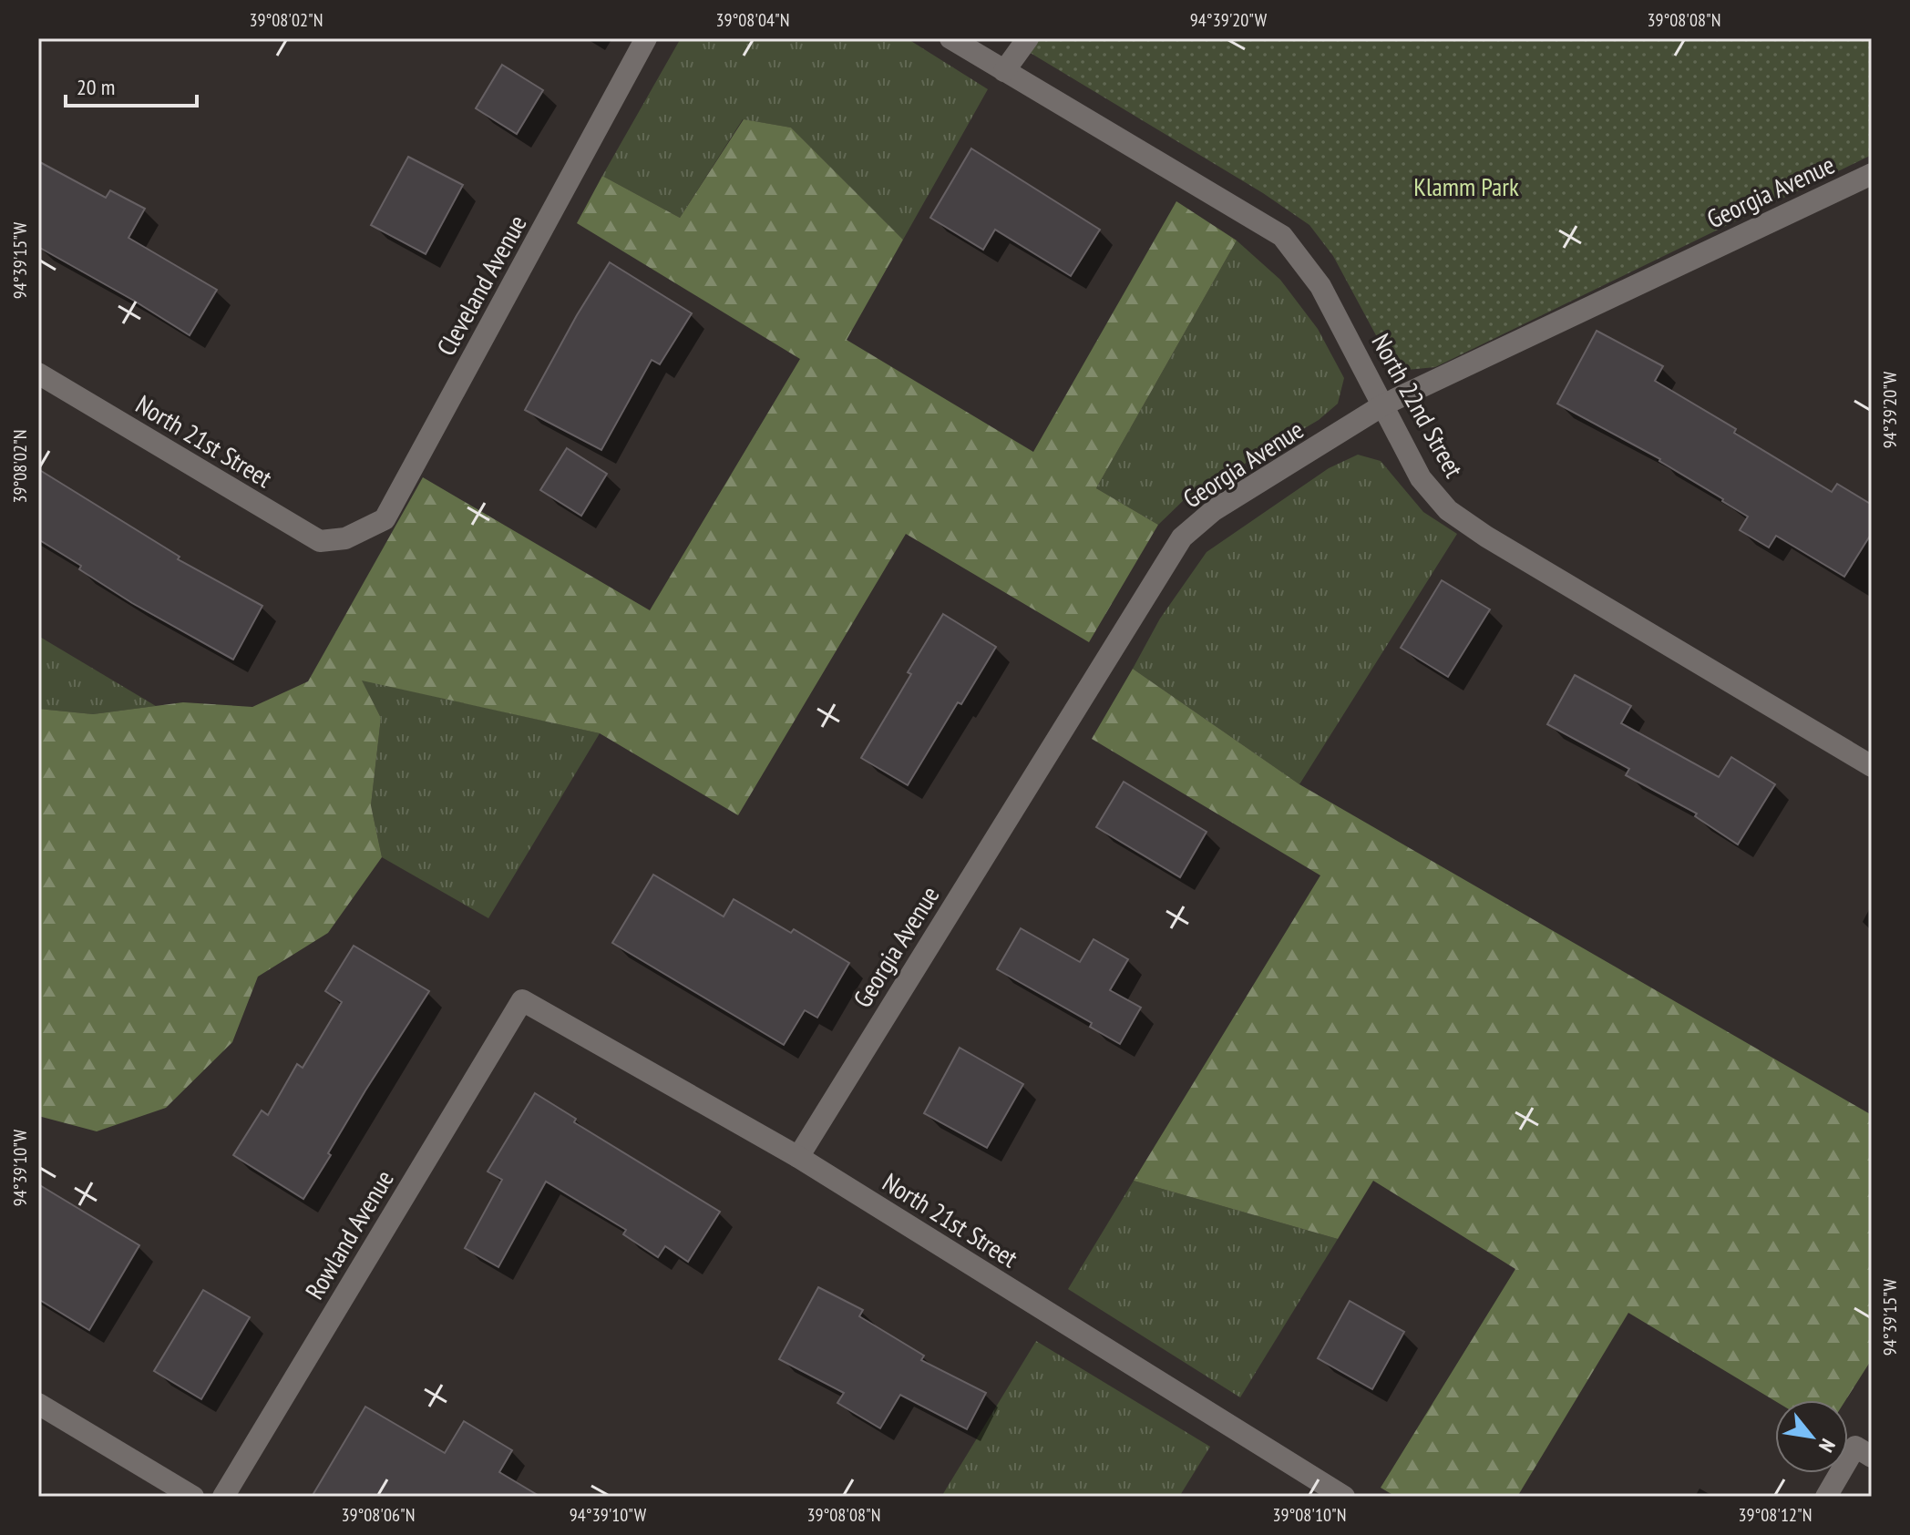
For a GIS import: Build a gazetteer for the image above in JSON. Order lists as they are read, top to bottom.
{
  "streets": {
    "street": [
      "Georgia Avenue",
      "Cleveland Avenue",
      "North 22nd Street",
      "North 21st Street",
      "Rowland Avenue"
    ]
  },
  "crossings": [
    ["Georgia Avenue", "North 22nd Street"],
    ["Georgia Avenue", "North 21st Street"],
    ["Cleveland Avenue", "North 21st Street"],
    ["North 21st Street", "Rowland Avenue"]
  ],
  "parks": ["Klamm Park"],
  "scale_bar": "20 m",
  "north": "bottom right",
  "coordinates": [
    "39°08'02\"N",
    "39°08'04\"N",
    "94°39'20\"W",
    "39°08'08\"N",
    "94°39'15\"W",
    "94°39'10\"W",
    "39°08'06\"N",
    "39°08'10\"N",
    "39°08'12\"N"
  ]
}
